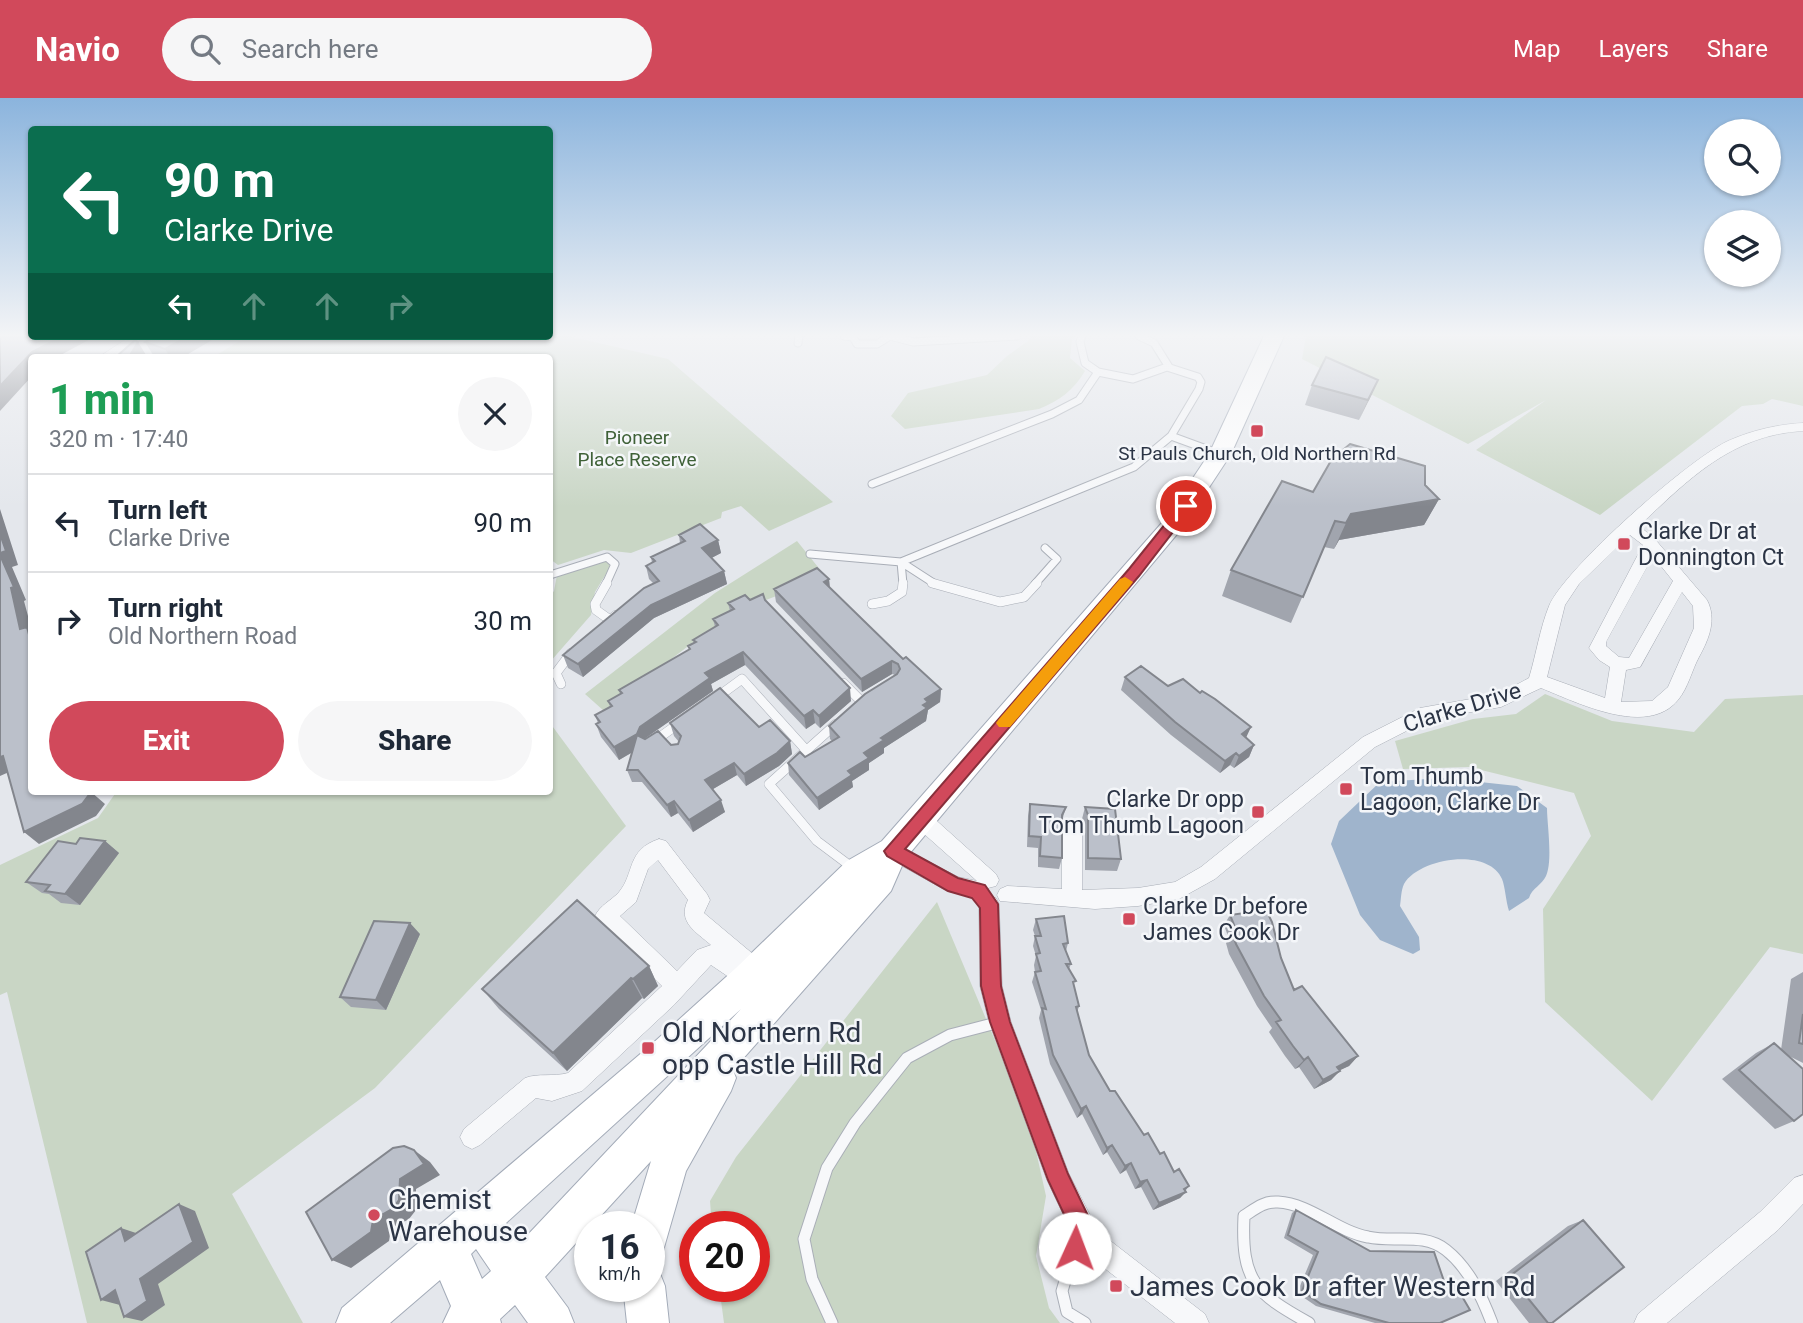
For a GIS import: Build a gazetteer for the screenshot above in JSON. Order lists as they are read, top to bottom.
{
  "streets": {
    "street": ["Clarke Drive"]
  },
  "parks": ["Pioneer Place Reserve"],
  "places": {
    "transit": [
      "St Pauls Church, Old Northern Rd",
      "Clarke Dr at Donnington Ct",
      "Tom Thumb Lagoon, Clarke Dr",
      "Clarke Dr opp Tom Thumb Lagoon",
      "Clarke Dr before James Cook Dr",
      "Old Northern Rd opp Castle Hill Rd",
      "James Cook Dr after Western Rd"
    ],
    "other": ["Chemist Warehouse"]
  },
  "page": {
    "header": "Navio",
    "search": "Search here",
    "nav": ["Map", "Layers", "Share"],
    "turn": ["90 m", "Clarke Drive"],
    "heading": ["1 min", "320 m · 17:40"],
    "list": [
      {
        "name": "Turn left",
        "note": "Clarke Drive",
        "value": "90 m"
      },
      {
        "name": "Turn right",
        "note": "Old Northern Road",
        "value": "30 m"
      }
    ],
    "buttons": ["Exit", "Share"],
    "speed": "16 km/h",
    "limit": "20"
  }
}
